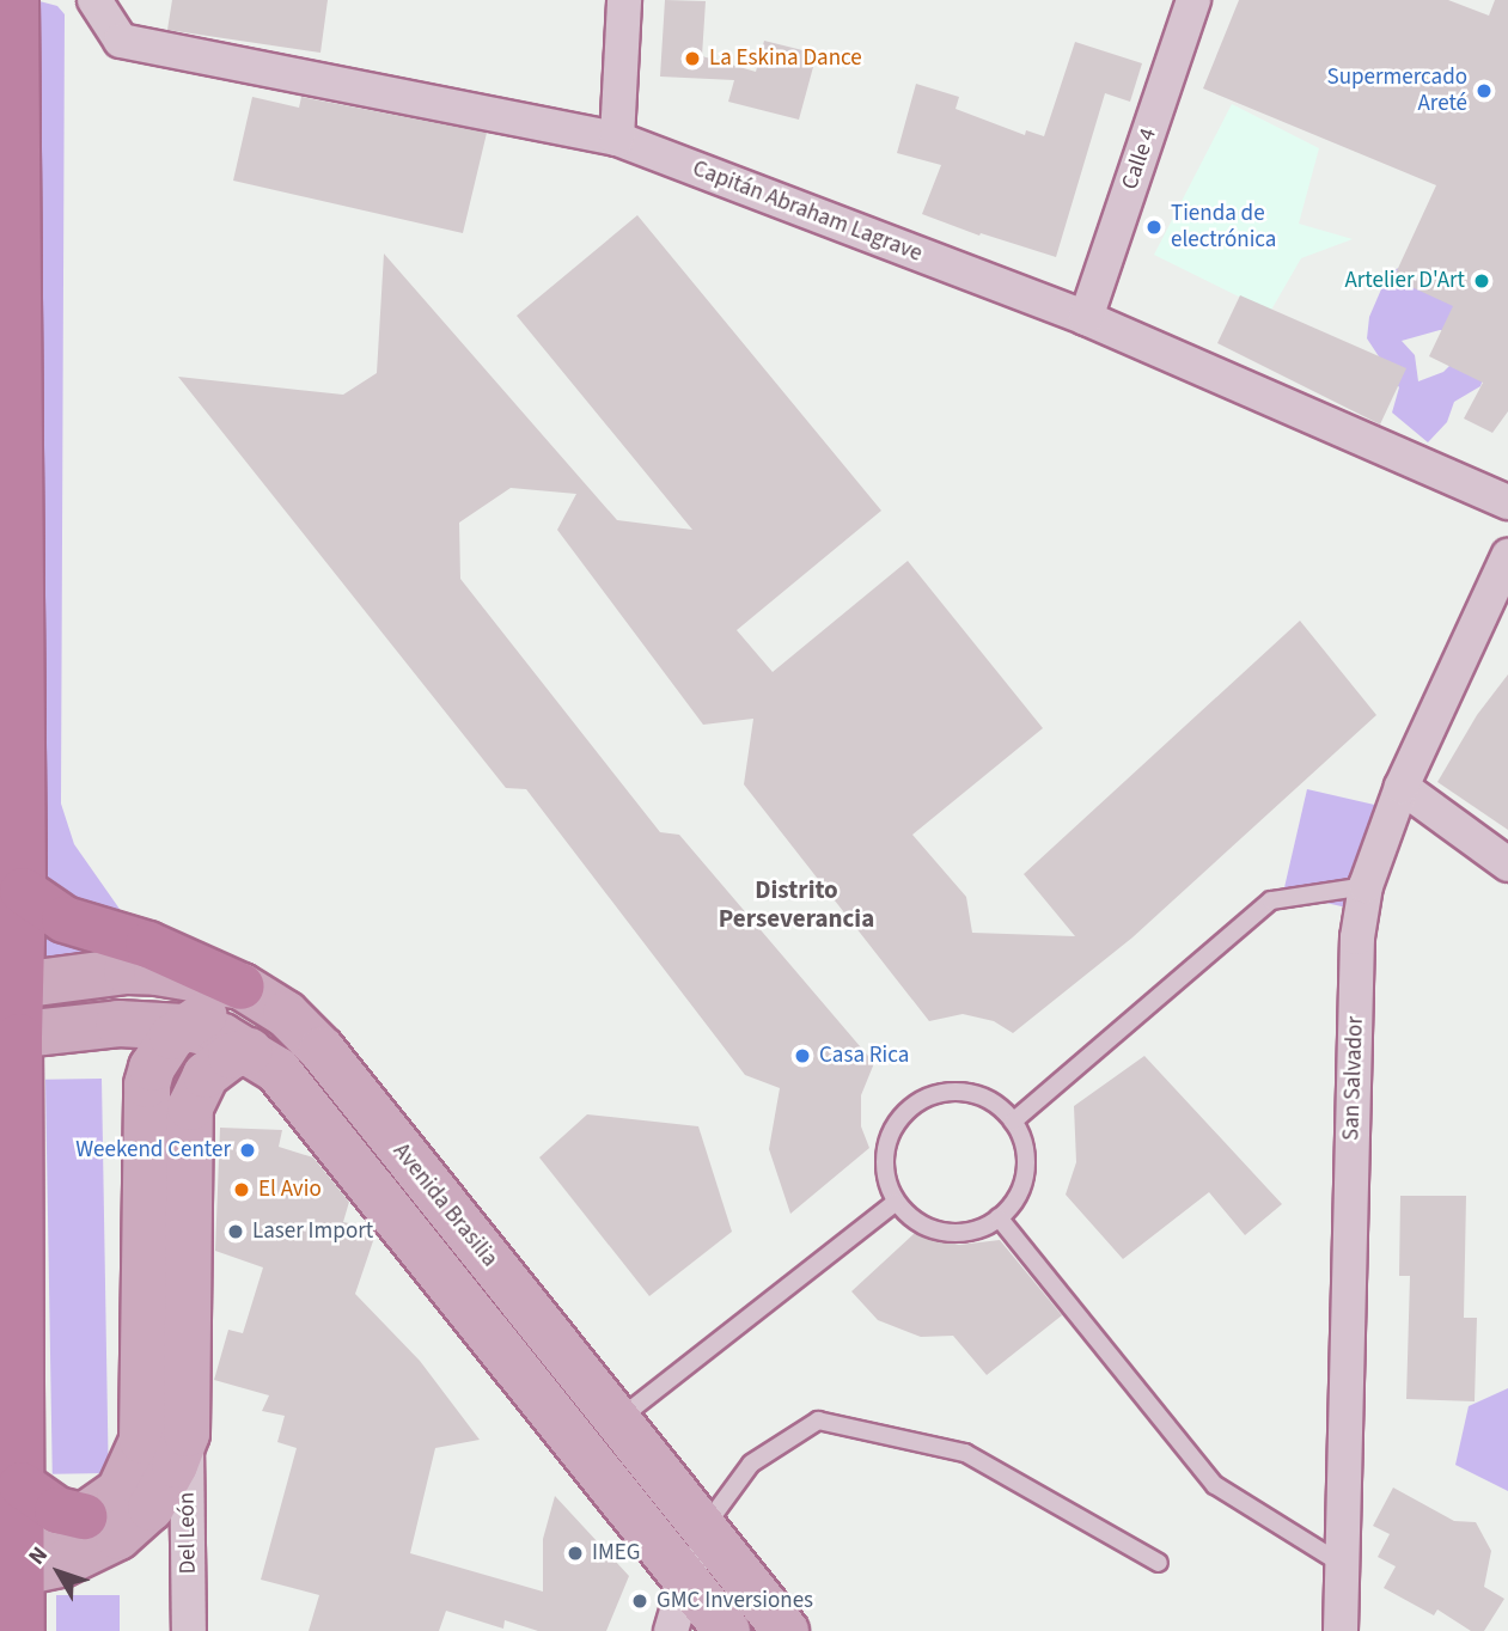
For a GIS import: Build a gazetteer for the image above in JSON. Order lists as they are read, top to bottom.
{
  "streets": {
    "main road": ["Avenida Brasilia"],
    "street": [
      "Calle 4",
      "Capitán Abraham Lagrave",
      "San Salvador",
      "Del León"
    ]
  },
  "crossings": [
    ["Calle 4", "Capitán Abraham Lagrave"]
  ],
  "districts": ["Distrito Perseverancia"],
  "places": [
    "La Eskina Dance",
    "Supermercado Areté",
    "Tienda de electrónica",
    "Artelier D'Art",
    "Casa Rica",
    "Weekend Center",
    "El Avio",
    "Laser Import",
    "IMEG",
    "GMC Inversiones"
  ],
  "north": "top left"
}
